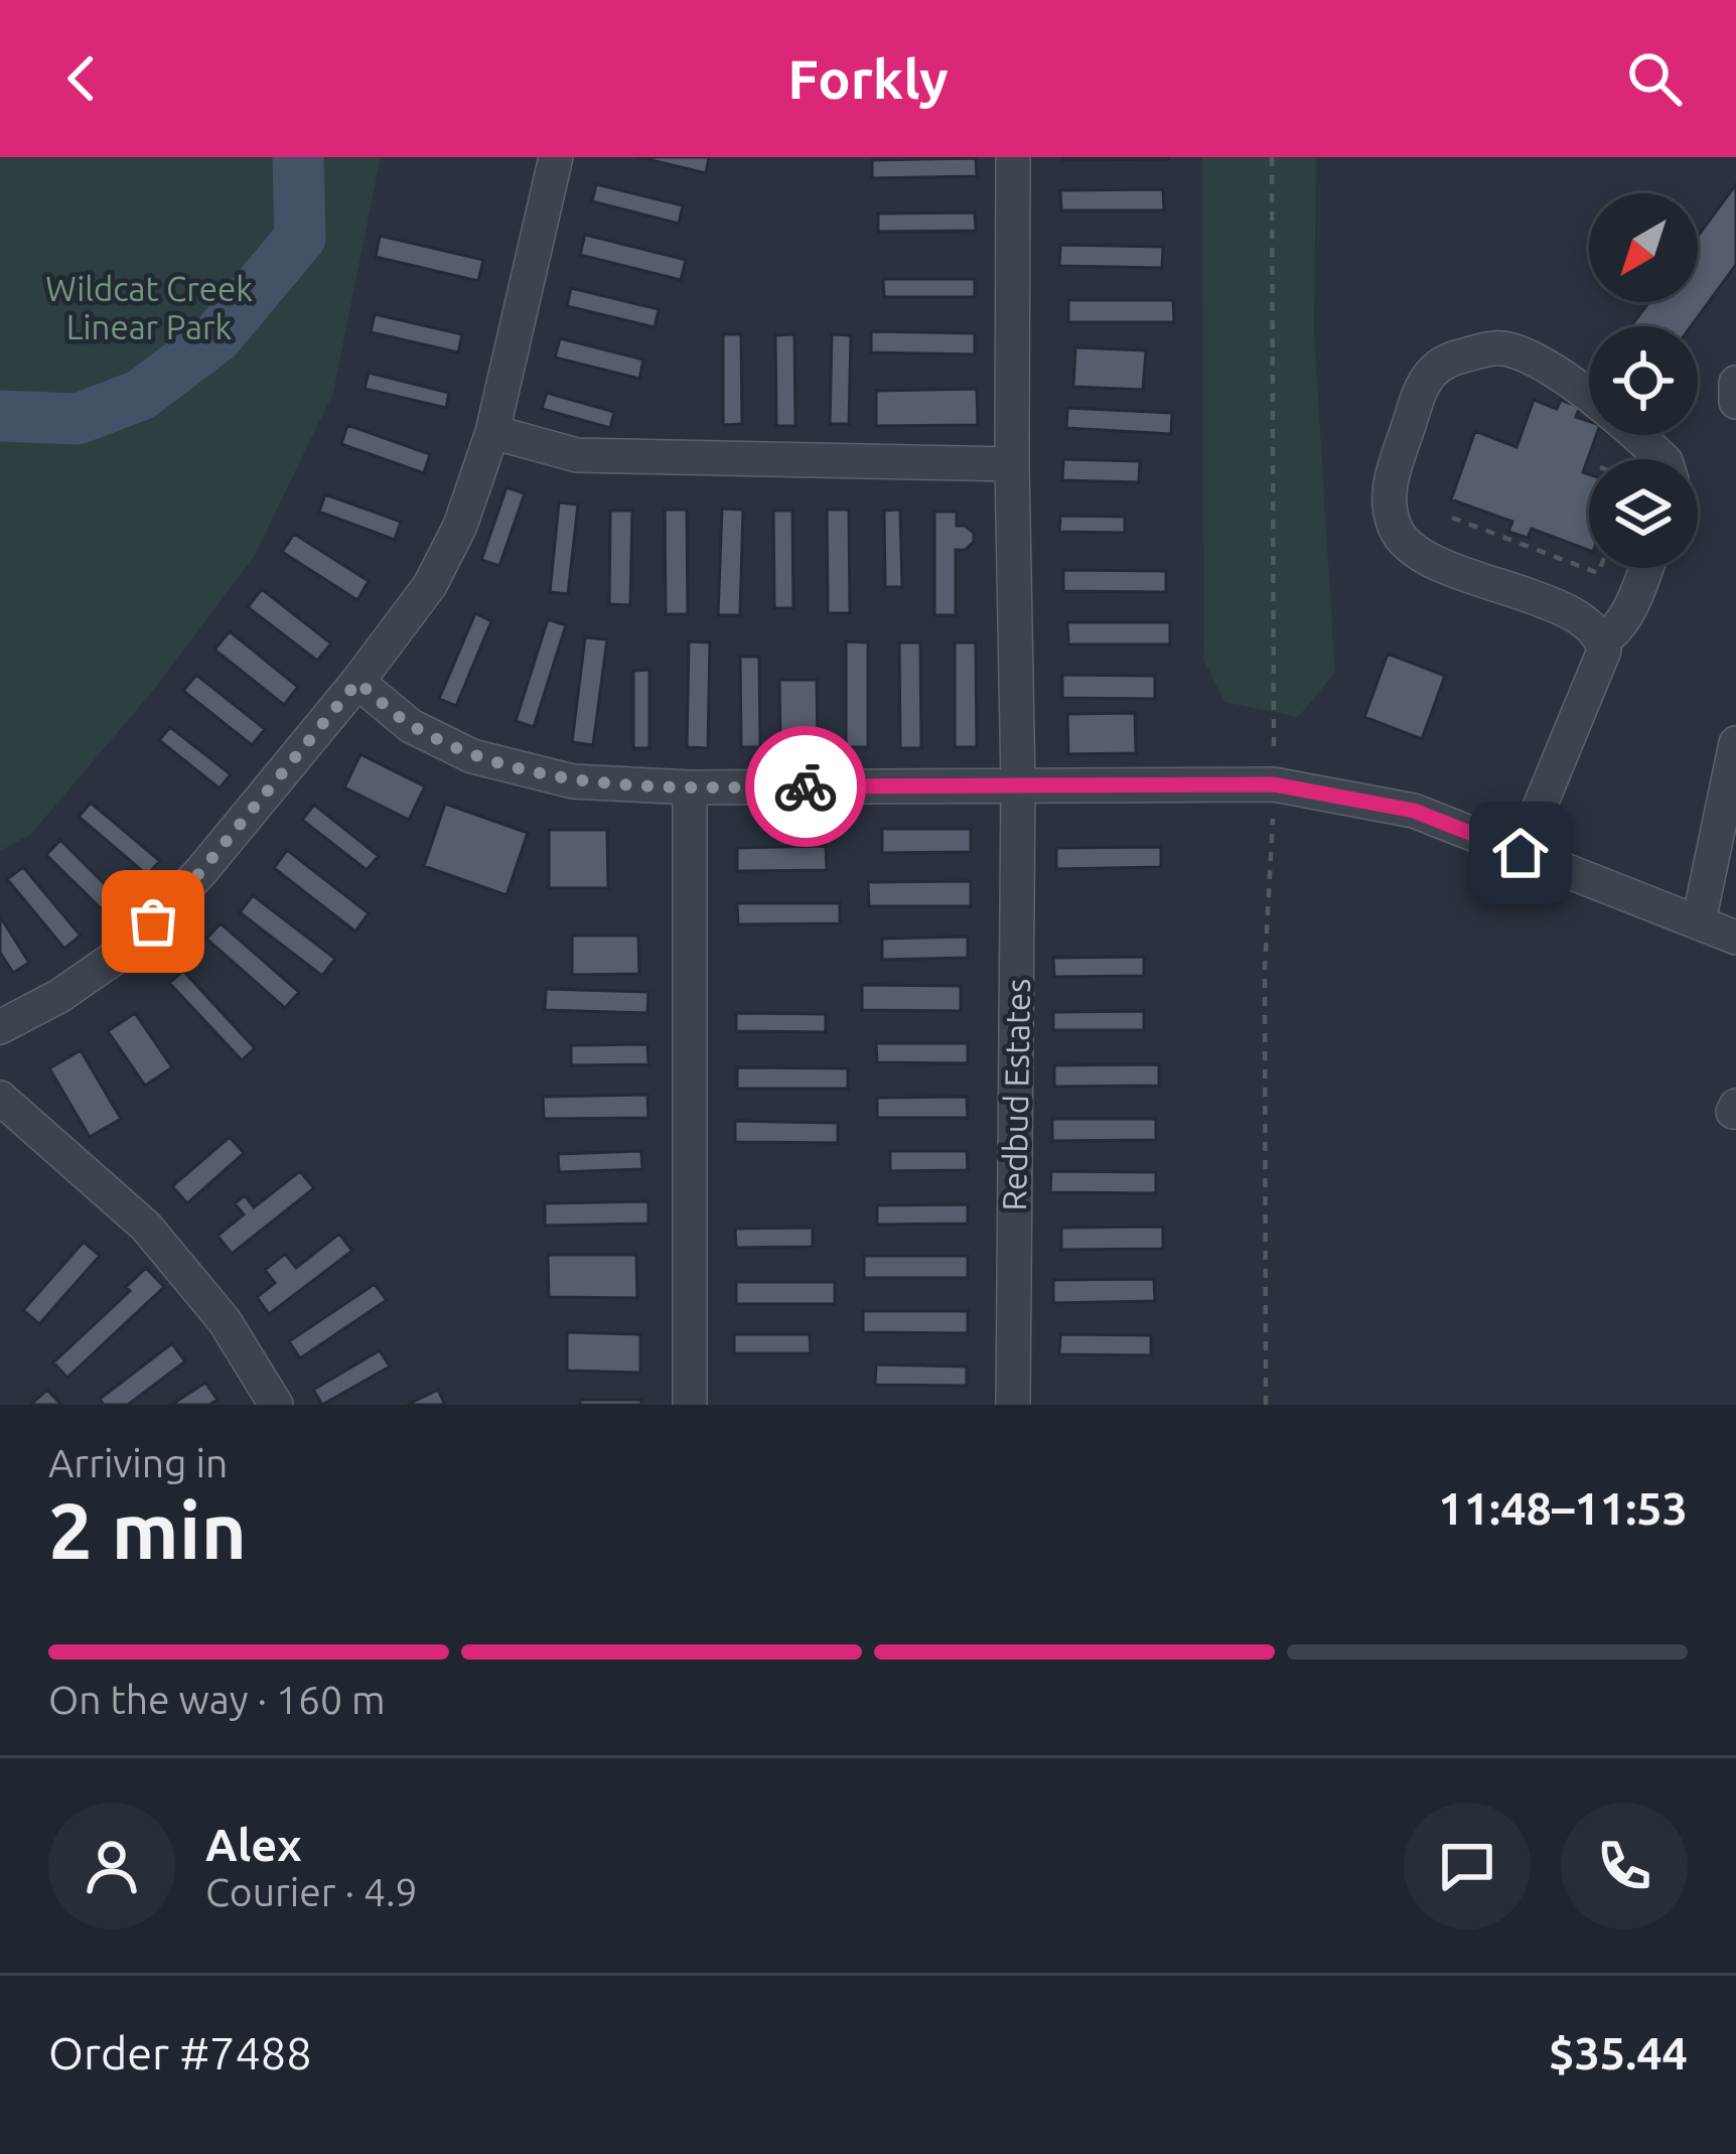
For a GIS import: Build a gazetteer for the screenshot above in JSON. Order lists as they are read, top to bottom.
{
  "streets": {
    "street": ["Redbud Estates"]
  },
  "parks": ["Wildcat Creek Linear Park"],
  "north": "bottom left",
  "page": {
    "header": "Forkly",
    "heading": ["2 min", "Arriving in", "11:48–11:53"],
    "panel": [
      "Alex",
      "Courier · 4.9",
      "Order #7488",
      "$35.44"
    ],
    "bar": "On the way · 160 m"
  }
}
